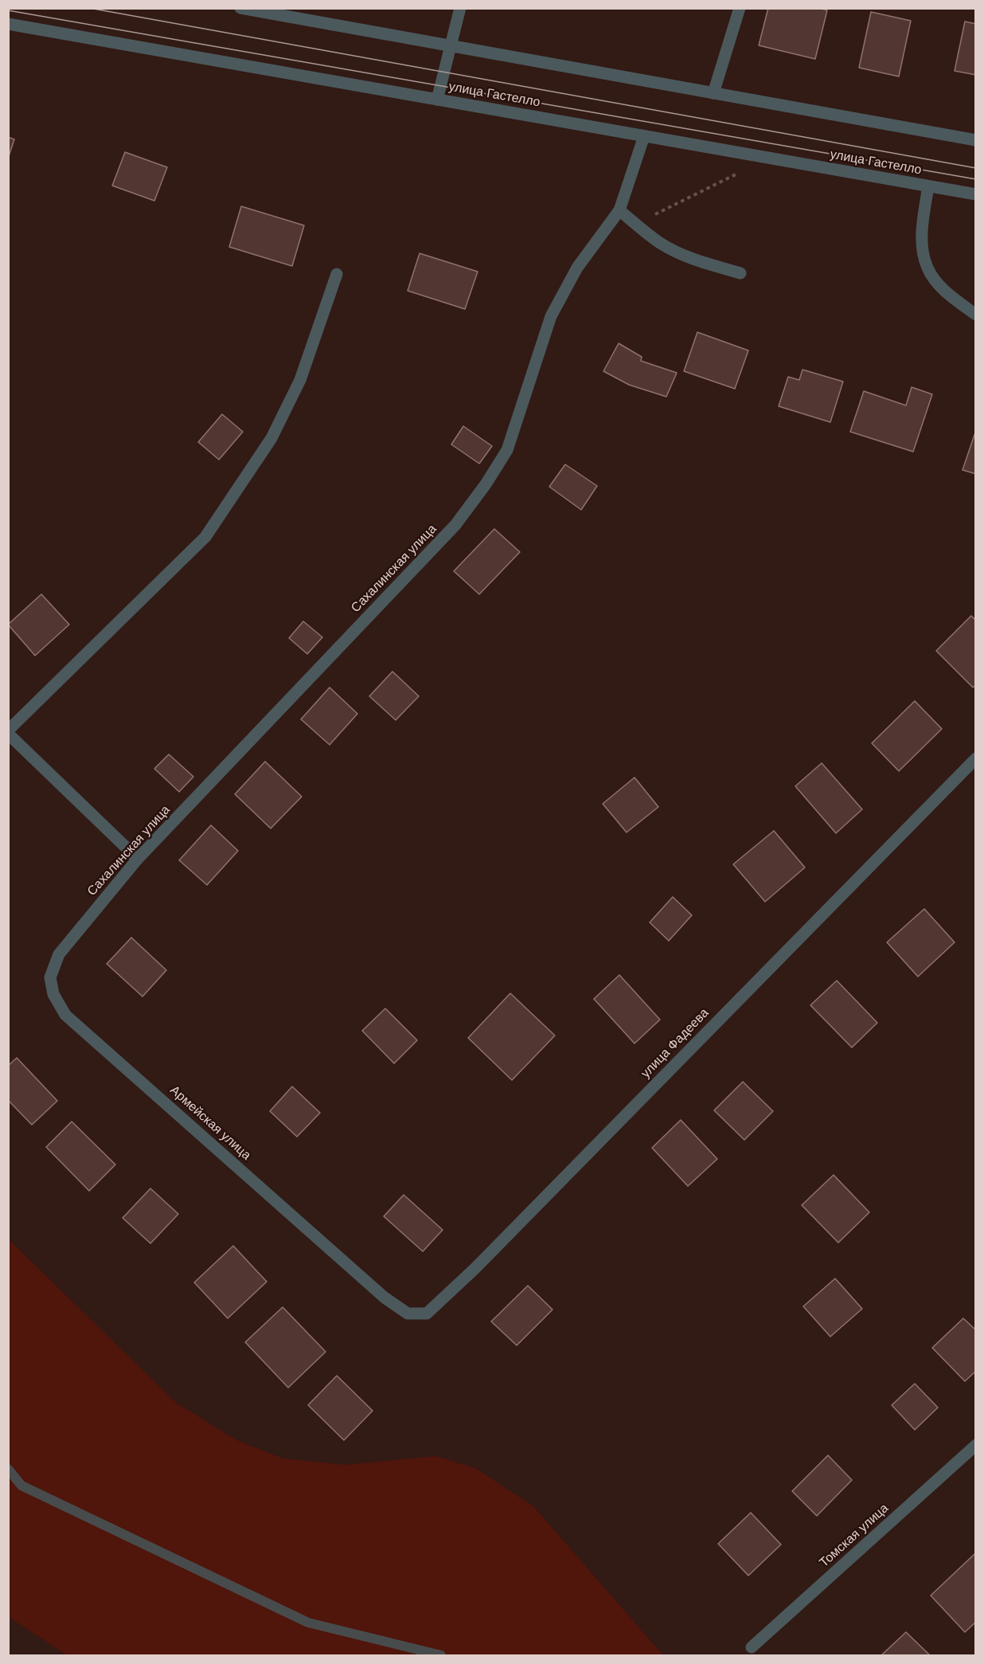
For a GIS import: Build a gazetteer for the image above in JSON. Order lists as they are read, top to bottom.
{
  "streets": {
    "street": [
      "улица Гастелло",
      "Сахалинская улица",
      "улица Фадеева",
      "Армейская улица",
      "Томская улица"
    ]
  },
  "crossings": [
    ["улица Гастелло", "Сахалинская улица"],
    ["Сахалинская улица", "Армейская улица"],
    ["улица Фадеева", "Армейская улица"]
  ]
}
